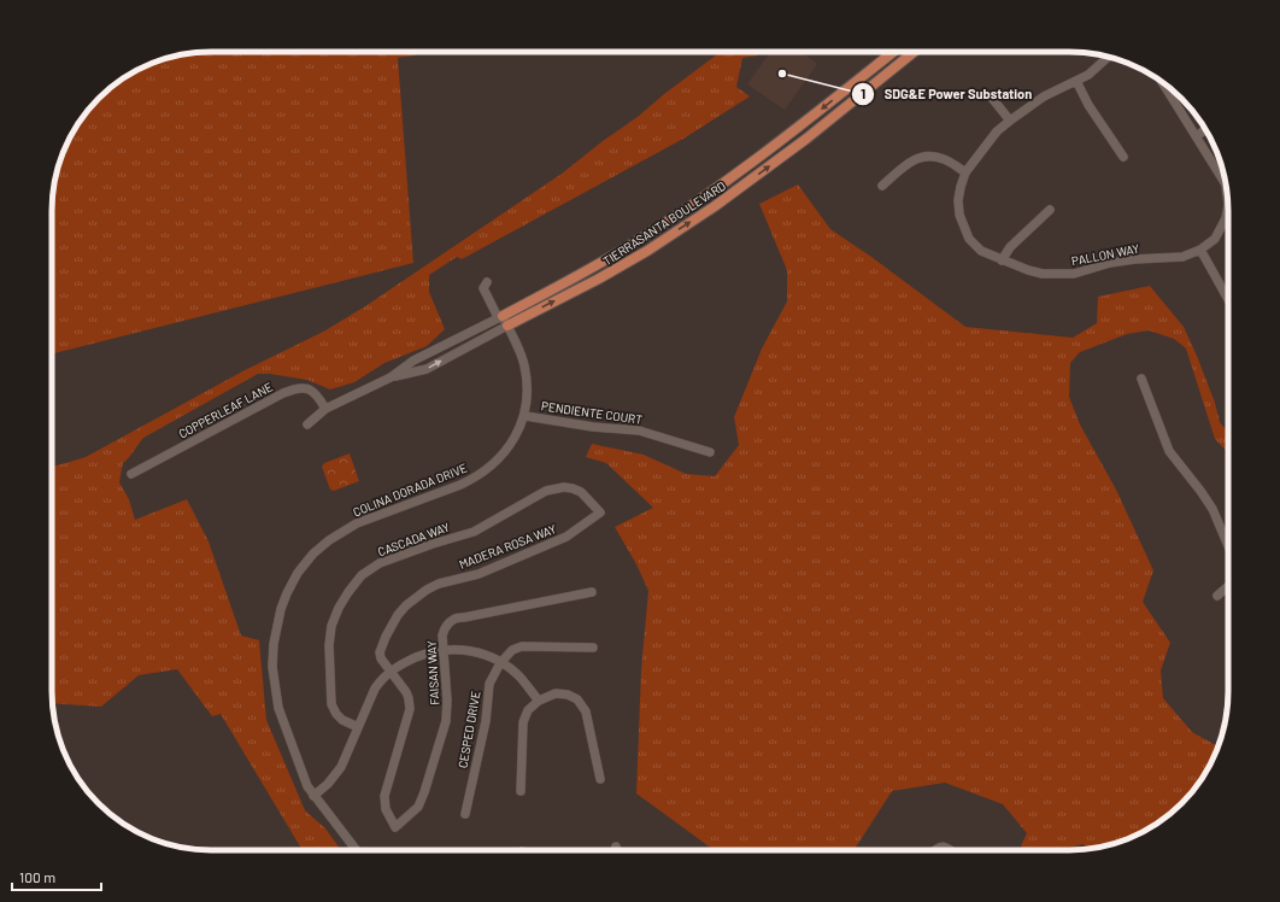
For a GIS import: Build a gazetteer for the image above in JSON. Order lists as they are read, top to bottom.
{
  "streets": {
    "main road": ["TIERRASANTA BOULEVARD"],
    "street": [
      "PALLON WAY",
      "COPPERLEAF LANE",
      "PENDIENTE COURT",
      "COLINA DORADA DRIVE",
      "CASCADA WAY",
      "MADERA ROSA WAY",
      "FAISAN WAY",
      "CESPED DRIVE"
    ]
  },
  "crossings": [
    ["TIERRASANTA BOULEVARD", "COPPERLEAF LANE"],
    ["TIERRASANTA BOULEVARD", "COLINA DORADA DRIVE"],
    ["PENDIENTE COURT", "COLINA DORADA DRIVE"],
    ["CASCADA WAY", "MADERA ROSA WAY"],
    ["MADERA ROSA WAY", "FAISAN WAY"]
  ],
  "places": ["SDG&E Power Substation"],
  "scale_bar": "100 m"
}
